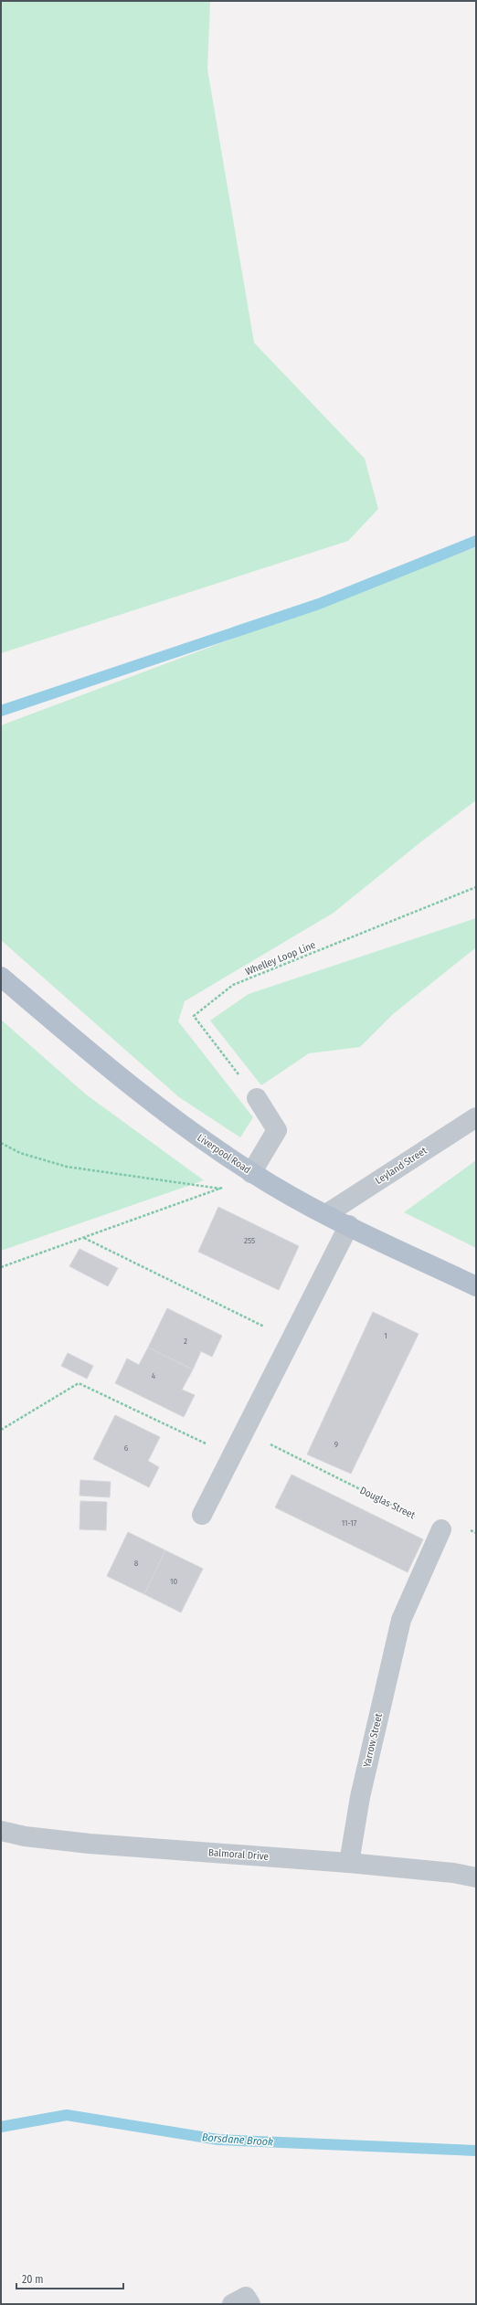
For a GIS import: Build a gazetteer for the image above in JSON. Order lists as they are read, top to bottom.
{
  "streets": {
    "main road": ["Liverpool Road"],
    "street": ["Leyland Street", "Yarrow Street", "Balmoral Drive"],
    "path": ["Whelley Loop Line", "Douglas Street"]
  },
  "crossings": [
    ["Liverpool Road", "Leyland Street"],
    ["Douglas Street", "Yarrow Street"],
    ["Yarrow Street", "Balmoral Drive"]
  ],
  "water": ["Borsdane Brook"],
  "house_numbers": [
    "255",
    "1",
    "2",
    "4",
    "9",
    "6",
    "11-17",
    "8",
    "10"
  ],
  "scale_bar": "20 m"
}
